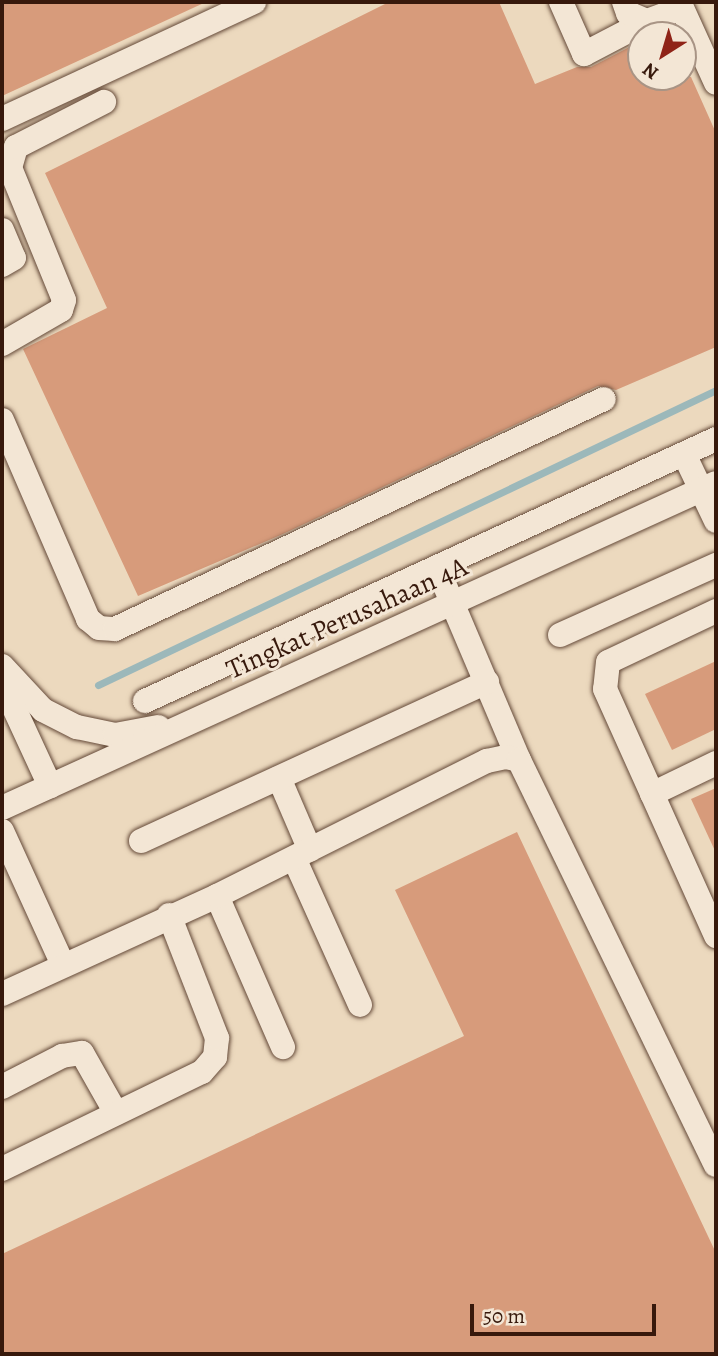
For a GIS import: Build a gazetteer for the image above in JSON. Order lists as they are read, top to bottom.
{
  "streets": {
    "street": ["Tingkat Perusahaan 4A"]
  },
  "scale_bar": "50 m",
  "north": "bottom left"
}
